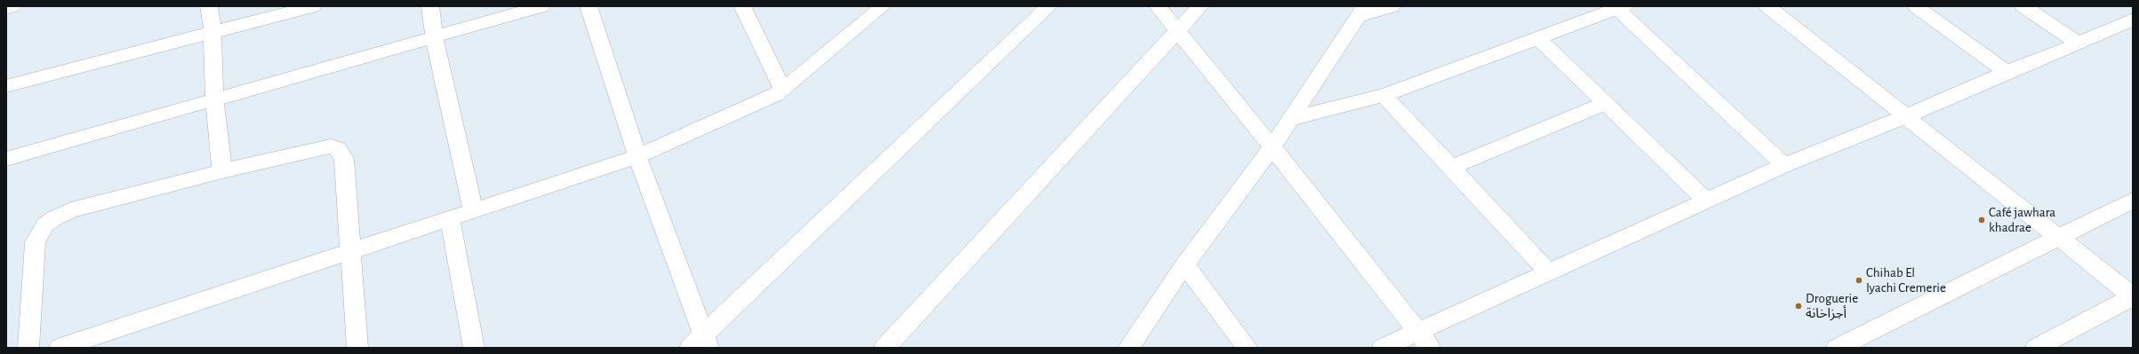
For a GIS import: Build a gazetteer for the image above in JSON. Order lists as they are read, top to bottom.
{
  "places": ["Café jawhara khadrae", "Chihab El Iyachi Cremerie", "Droguerie أجزاخانة"]
}
